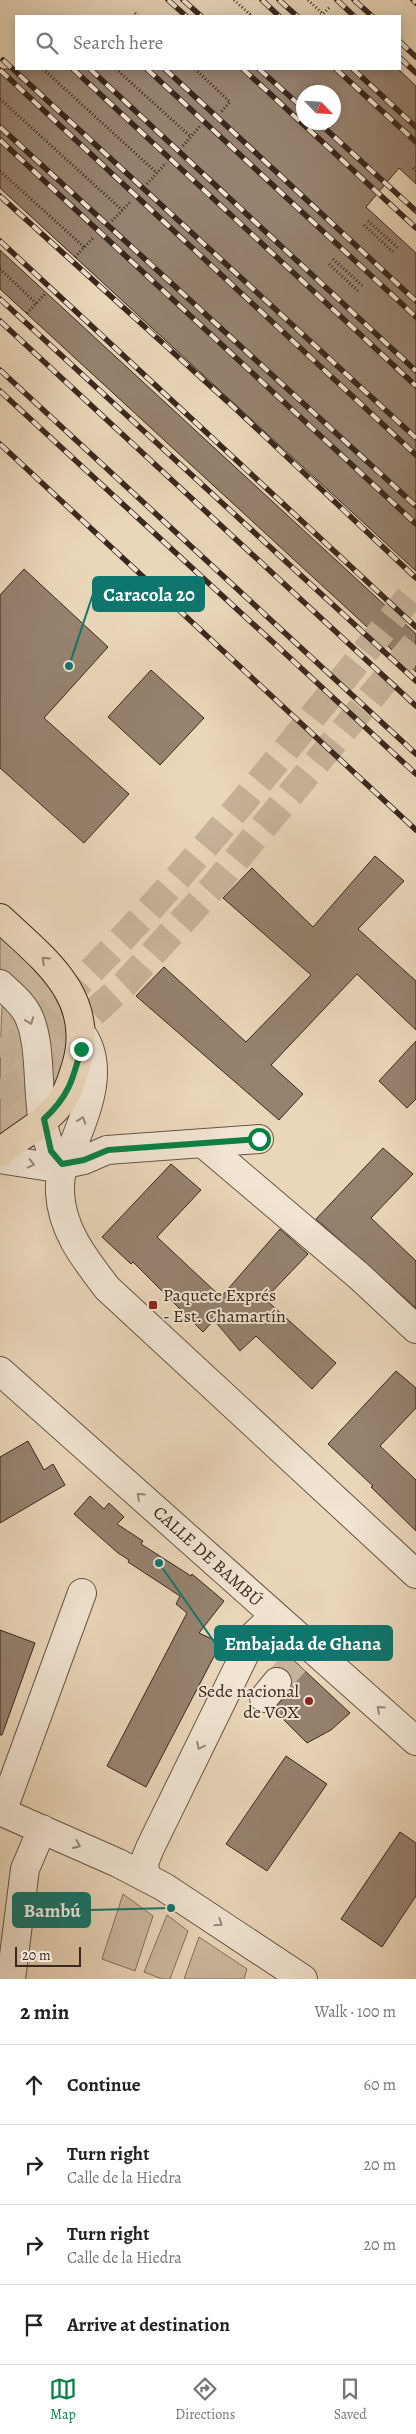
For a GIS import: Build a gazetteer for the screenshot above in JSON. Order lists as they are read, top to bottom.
{
  "streets": {
    "street": ["CALLE DE BAMBÚ"]
  },
  "places": {
    "other": [
      "Caracola 20",
      "Embajada de Ghana",
      "Sede nacional de VOX",
      "Bambú"
    ],
    "transit": ["Paquete Exprés - Est. Chamartín"]
  },
  "scale_bar": "20 m",
  "north": "bottom right",
  "page": {
    "search": "Search here",
    "scale": "20 m",
    "heading": ["2 min", "Walk · 100 m"],
    "list": [
      ["Continue", "60 m"],
      ["Turn right", "Calle de la Hiedra", "20 m"],
      ["Turn right", "Calle de la Hiedra", "20 m"],
      "Arrive at destination"
    ],
    "nav": ["Map", "Directions", "Saved"]
  }
}
